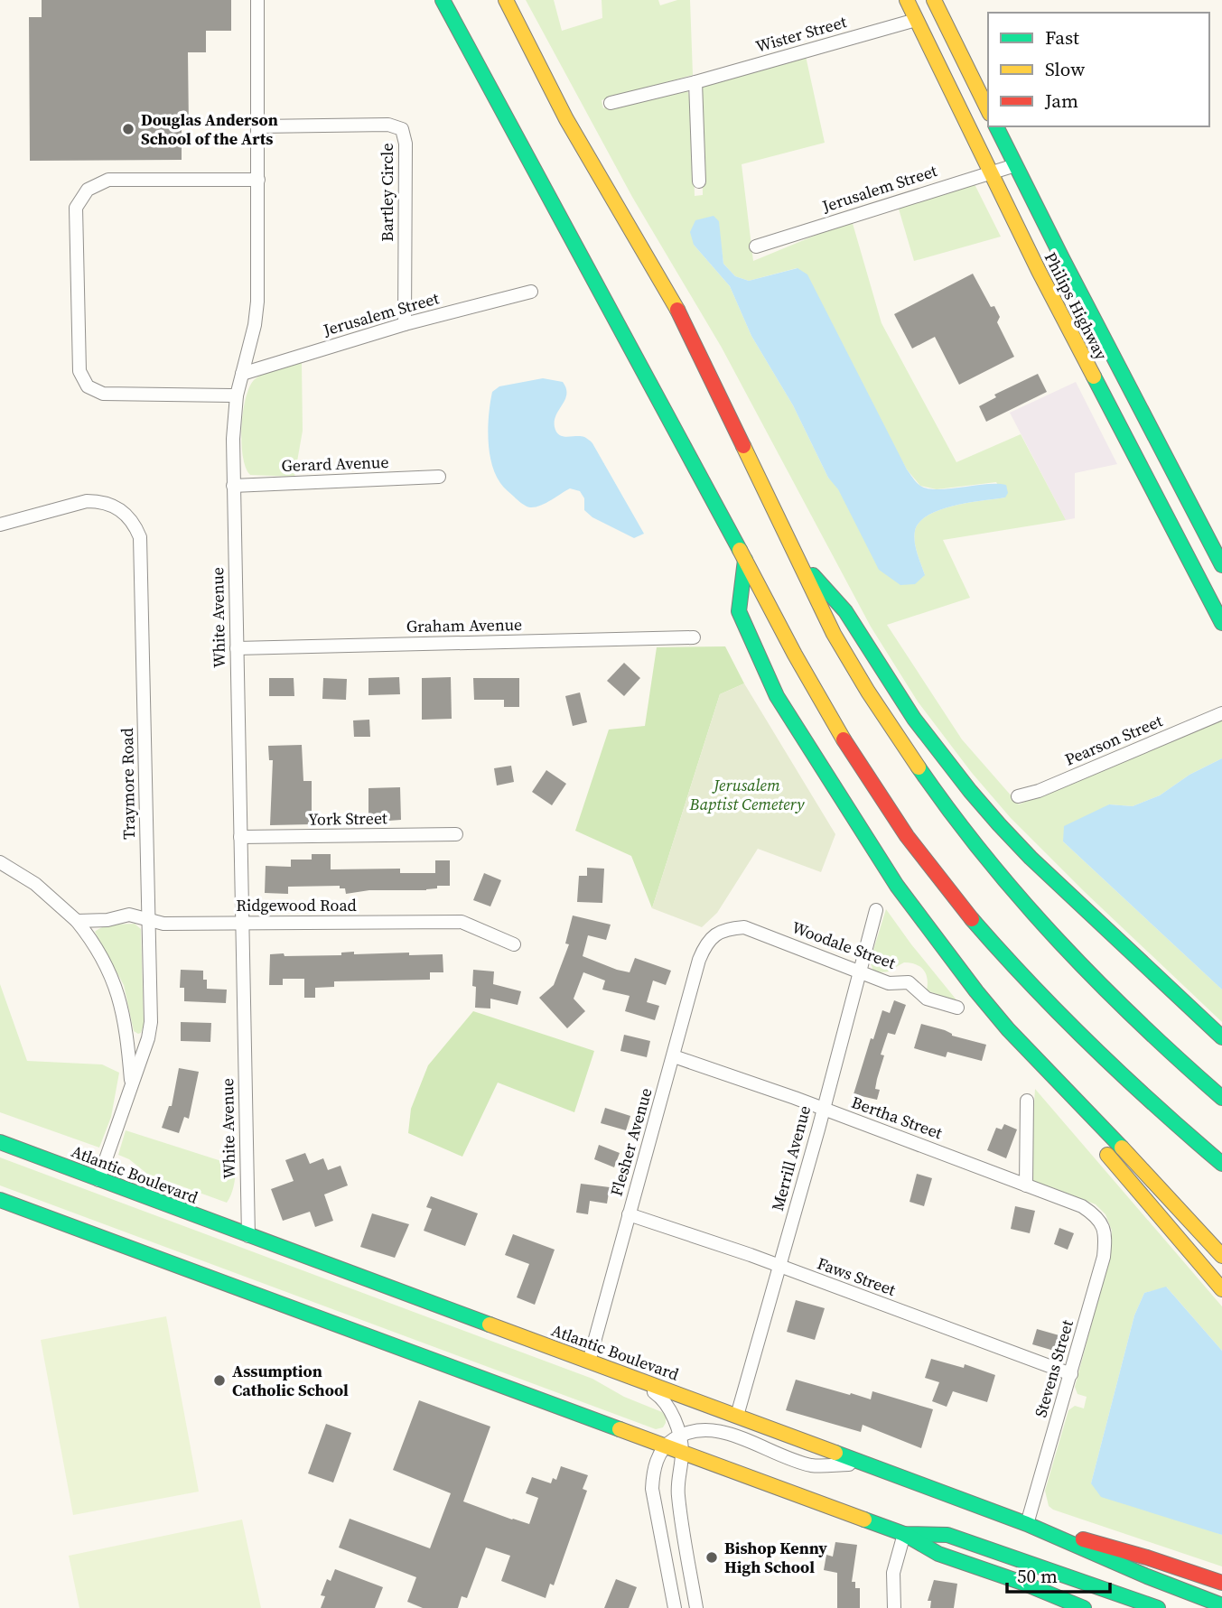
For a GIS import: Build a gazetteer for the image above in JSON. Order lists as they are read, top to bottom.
{
  "streets": {
    "main road": ["Philips Highway", "Atlantic Boulevard"],
    "street": [
      "Wister Street",
      "Jerusalem Street",
      "Bartley Circle",
      "Gerard Avenue",
      "White Avenue",
      "Graham Avenue",
      "Pearson Street",
      "Traymore Road",
      "York Street",
      "Ridgewood Road",
      "Woodale Street",
      "Bertha Street",
      "Flesher Avenue",
      "Merrill Avenue",
      "Faws Street",
      "Stevens Street"
    ]
  },
  "crossings": [
    ["Wister Street", "Philips Highway"],
    ["Jerusalem Street", "Bartley Circle"],
    ["Jerusalem Street", "Philips Highway"],
    ["Jerusalem Street", "White Avenue"],
    ["Bartley Circle", "White Avenue"],
    ["Gerard Avenue", "White Avenue"],
    ["White Avenue", "Graham Avenue"],
    ["White Avenue", "York Street"],
    ["White Avenue", "Ridgewood Road"],
    ["White Avenue", "Atlantic Boulevard"],
    ["Traymore Road", "Ridgewood Road"],
    ["Traymore Road", "Atlantic Boulevard"],
    ["Woodale Street", "Flesher Avenue"],
    ["Woodale Street", "Merrill Avenue"],
    ["Bertha Street", "Flesher Avenue"],
    ["Bertha Street", "Merrill Avenue"],
    ["Bertha Street", "Stevens Street"],
    ["Flesher Avenue", "Atlantic Boulevard"],
    ["Flesher Avenue", "Faws Street"],
    ["Merrill Avenue", "Atlantic Boulevard"],
    ["Merrill Avenue", "Faws Street"],
    ["Atlantic Boulevard", "Stevens Street"],
    ["Faws Street", "Stevens Street"]
  ],
  "parks": ["Jerusalem Baptist Cemetery"],
  "places": ["Douglas Anderson School of the Arts", "Assumption Catholic School", "Bishop Kenny High School"],
  "legend": ["Fast", "Slow", "Jam"],
  "scale_bar": "50 m"
}
